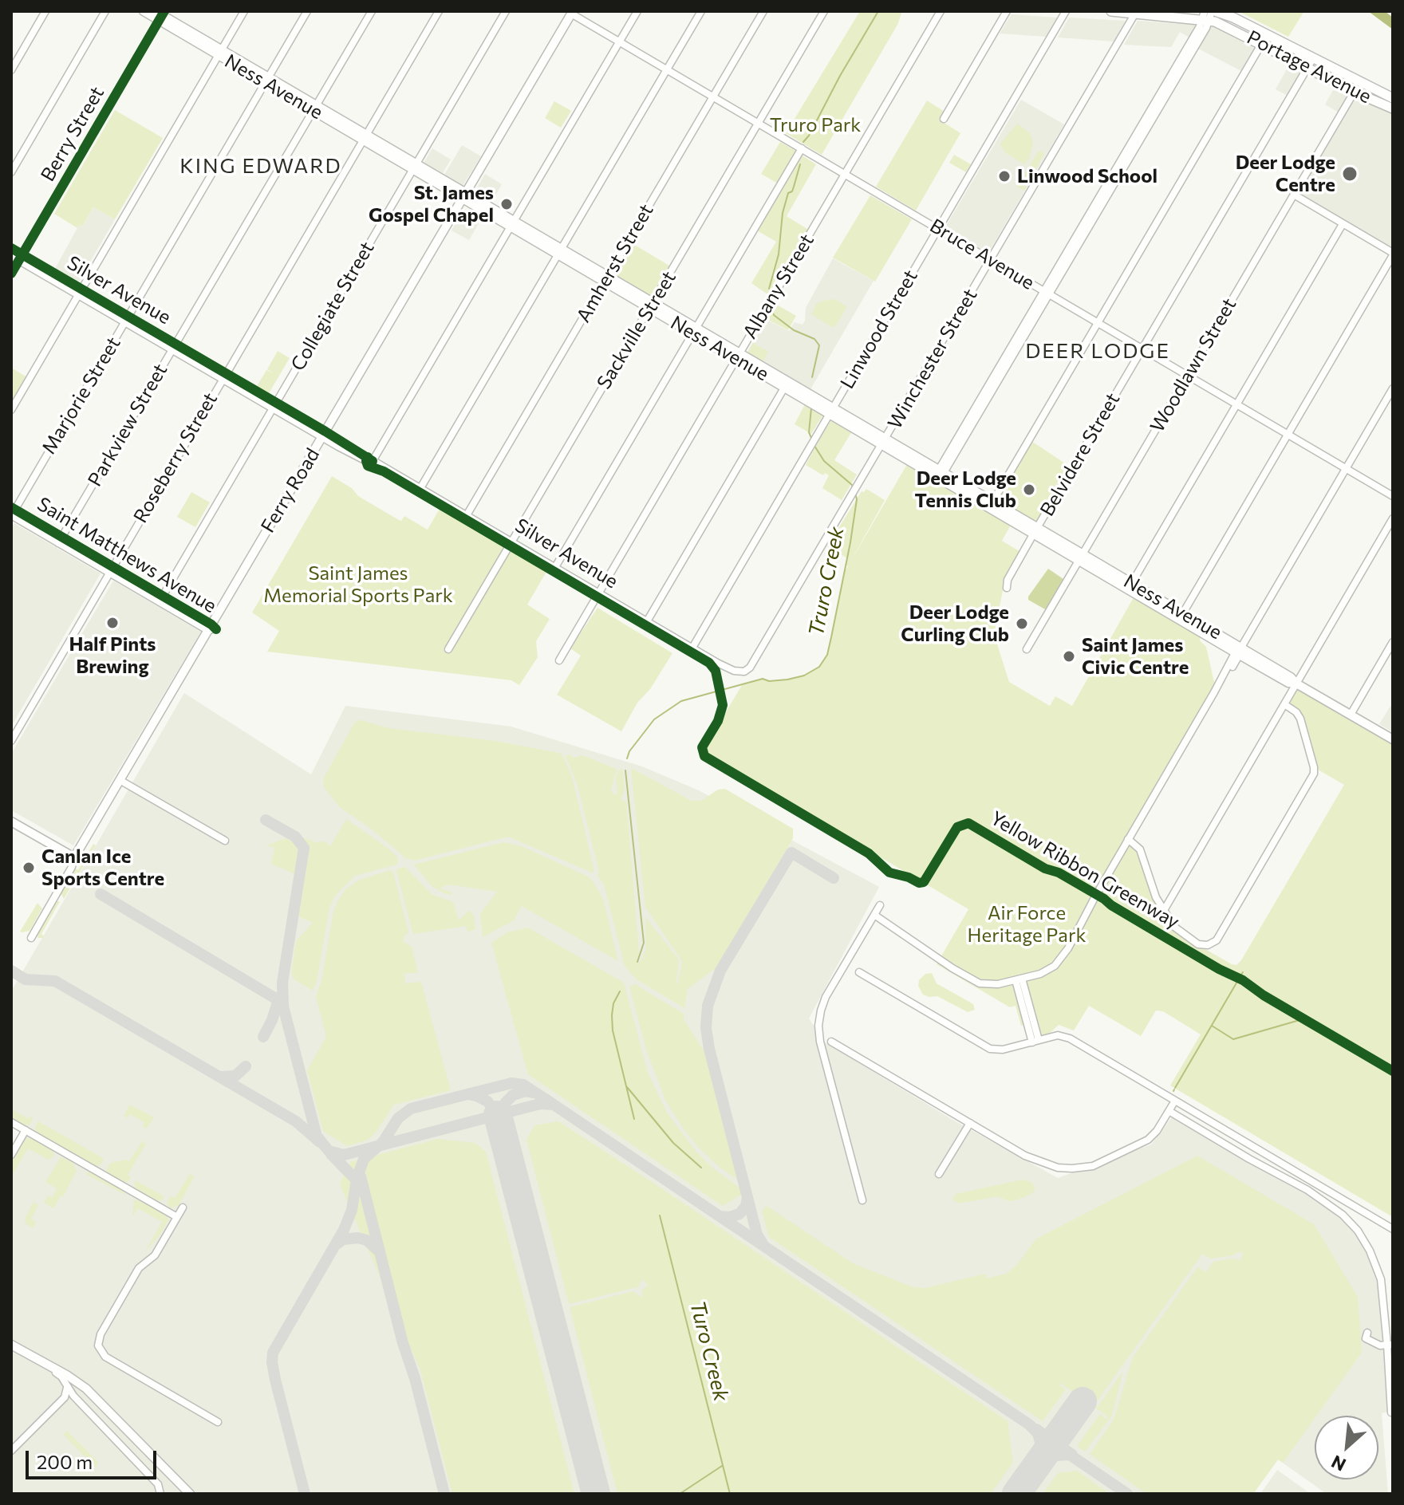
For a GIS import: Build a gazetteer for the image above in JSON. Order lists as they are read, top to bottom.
{
  "streets": {
    "highway": ["Portage Avenue"],
    "main road": ["Ness Avenue", "Ferry Road"],
    "street": [
      "Berry Street",
      "Bruce Avenue",
      "Amherst Street",
      "Albany Street",
      "Silver Avenue",
      "Collegiate Street",
      "Linwood Street",
      "Sackville Street",
      "Winchester Street",
      "Woodlawn Street",
      "Marjorie Street",
      "Parkview Street",
      "Belvidere Street",
      "Roseberry Street",
      "Saint Matthews Avenue"
    ],
    "cycle path": ["Yellow Ribbon Greenway"]
  },
  "crossings": [
    ["Portage Avenue", "Winchester Street"],
    ["Portage Avenue", "Woodlawn Street"],
    ["Portage Avenue", "Belvidere Street"],
    ["Ness Avenue", "Berry Street"],
    ["Ness Avenue", "Amherst Street"],
    ["Ness Avenue", "Albany Street"],
    ["Ness Avenue", "Collegiate Street"],
    ["Ness Avenue", "Linwood Street"],
    ["Ness Avenue", "Sackville Street"],
    ["Ness Avenue", "Winchester Street"],
    ["Ness Avenue", "Woodlawn Street"],
    ["Ness Avenue", "Marjorie Street"],
    ["Ness Avenue", "Parkview Street"],
    ["Ness Avenue", "Belvidere Street"],
    ["Ness Avenue", "Roseberry Street"],
    ["Ness Avenue", "Ferry Road"],
    ["Berry Street", "Silver Avenue"],
    ["Bruce Avenue", "Amherst Street"],
    ["Bruce Avenue", "Albany Street"],
    ["Bruce Avenue", "Linwood Street"],
    ["Bruce Avenue", "Sackville Street"],
    ["Bruce Avenue", "Winchester Street"],
    ["Bruce Avenue", "Woodlawn Street"],
    ["Bruce Avenue", "Belvidere Street"],
    ["Bruce Avenue", "Ferry Road"],
    ["Amherst Street", "Silver Avenue"],
    ["Albany Street", "Silver Avenue"],
    ["Silver Avenue", "Collegiate Street"],
    ["Silver Avenue", "Linwood Street"],
    ["Silver Avenue", "Sackville Street"],
    ["Silver Avenue", "Winchester Street"],
    ["Silver Avenue", "Marjorie Street"],
    ["Silver Avenue", "Parkview Street"],
    ["Silver Avenue", "Roseberry Street"],
    ["Silver Avenue", "Ferry Road"],
    ["Collegiate Street", "Saint Matthews Avenue"],
    ["Marjorie Street", "Saint Matthews Avenue"],
    ["Parkview Street", "Saint Matthews Avenue"],
    ["Roseberry Street", "Saint Matthews Avenue"],
    ["Ferry Road", "Saint Matthews Avenue"]
  ],
  "districts": ["KING EDWARD", "DEER LODGE"],
  "water": ["Truro Creek", "Turo Creek"],
  "parks": ["Truro Park", "Saint James Memorial Sports Park", "Air Force Heritage Park"],
  "places": [
    "Deer Lodge Centre",
    "Linwood School",
    "St. James Gospel Chapel",
    "Deer Lodge Tennis Club",
    "Half Pints Brewing",
    "Deer Lodge Curling Club",
    "Saint James Civic Centre",
    "Canlan Ice Sports Centre"
  ],
  "scale_bar": "200 m",
  "north": "bottom left"
}
